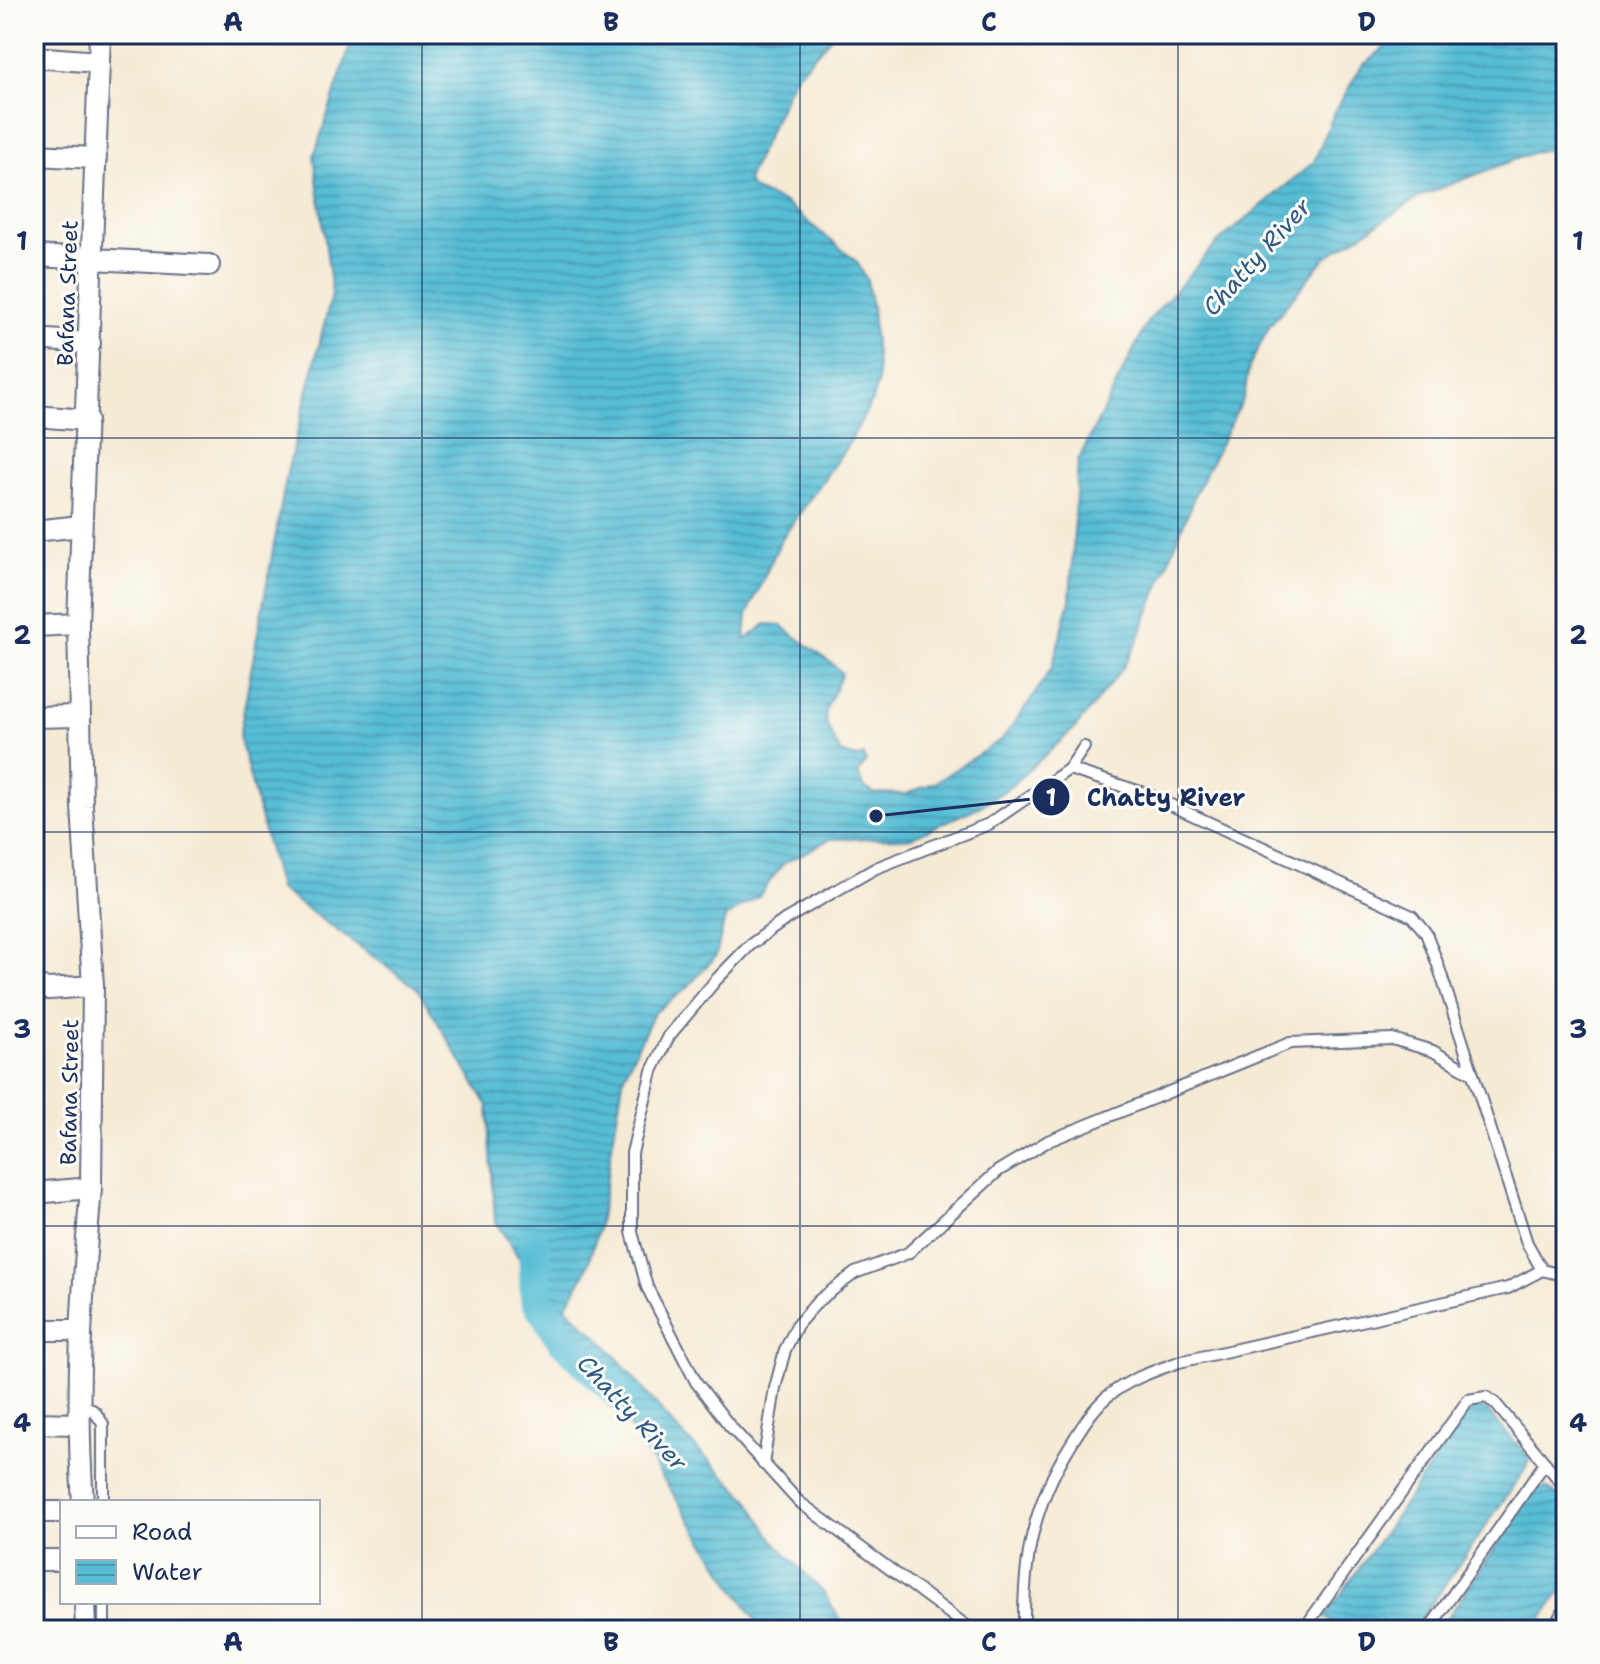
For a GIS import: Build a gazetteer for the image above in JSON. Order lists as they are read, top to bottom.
{
  "streets": {
    "street": ["Bafana Street"]
  },
  "water": ["Chatty River"],
  "places": ["Chatty River"],
  "legend": ["Road", "Water"],
  "grid": {
    "columns": [
      "A",
      "B",
      "C",
      "D"
    ],
    "rows": [
      "1",
      "2",
      "3",
      "4"
    ]
  }
}
